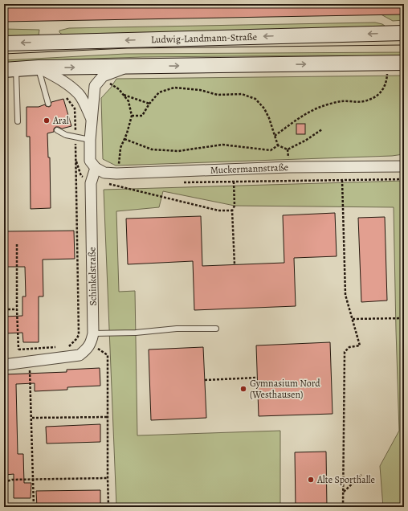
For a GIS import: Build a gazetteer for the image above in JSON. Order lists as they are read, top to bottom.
{
  "streets": {
    "main road": ["Ludwig-Landmann-Straße"],
    "street": ["Muckermannstraße", "Schinkelstraße"]
  },
  "crossings": [
    ["Muckermannstraße", "Schinkelstraße"]
  ],
  "places": ["Aral", "Gymnasium Nord (Westhausen)", "Alte Sporthalle"]
}
